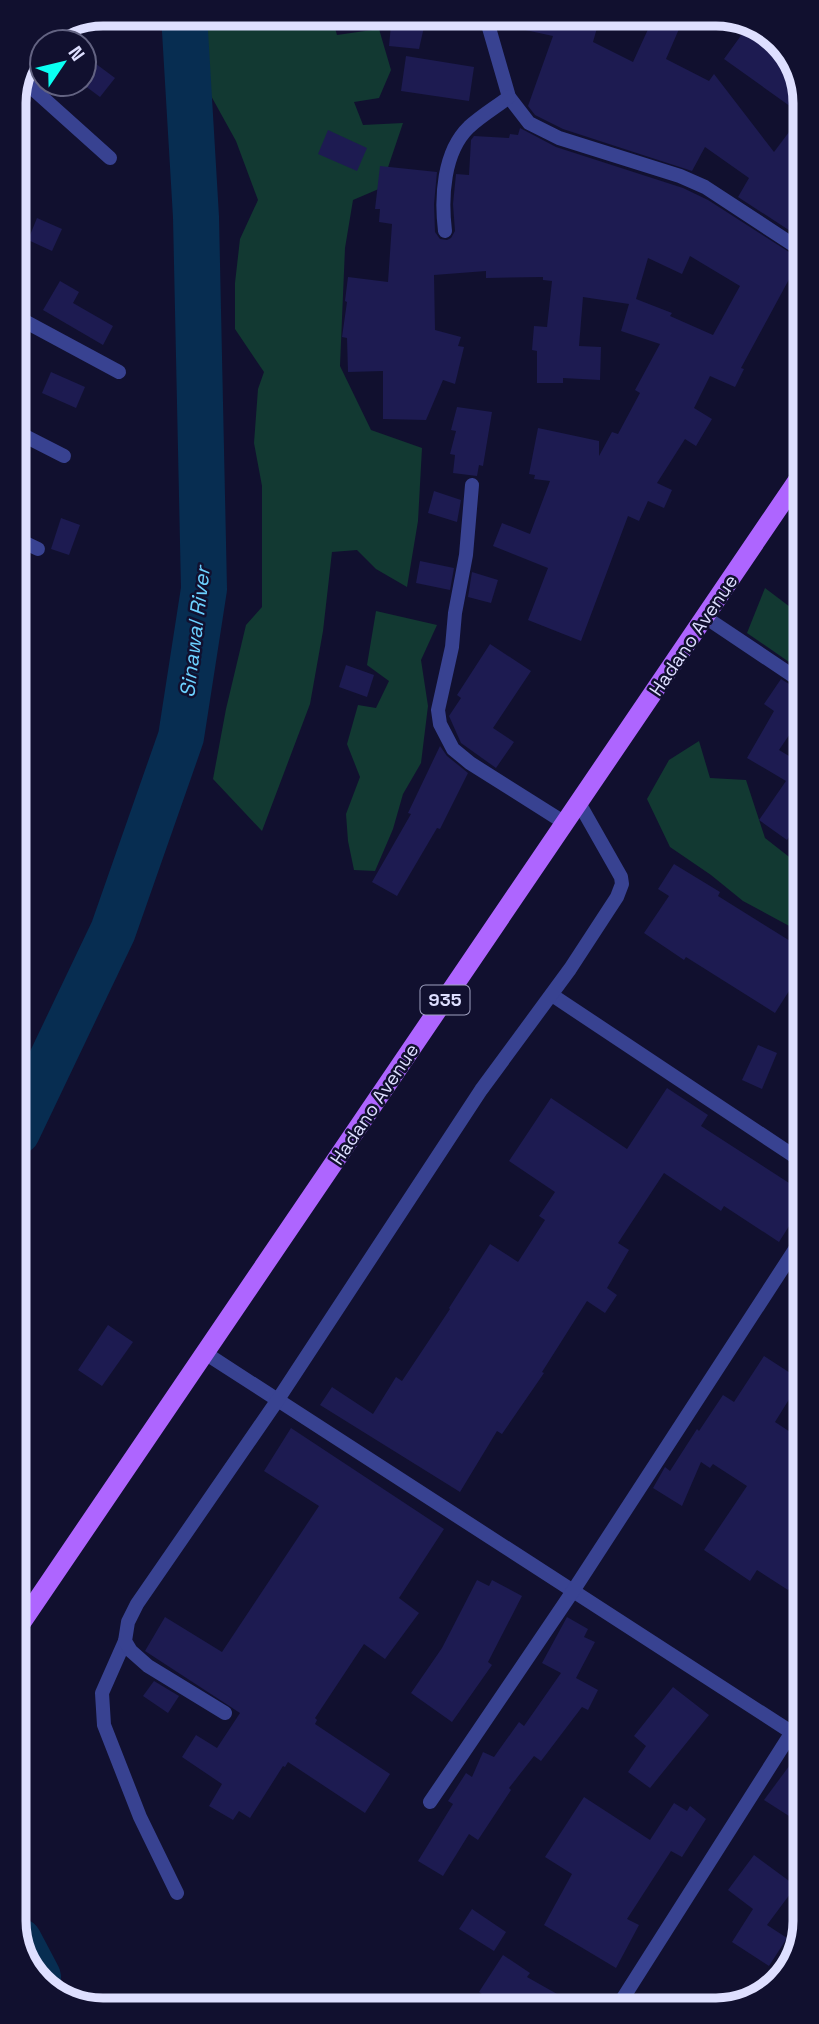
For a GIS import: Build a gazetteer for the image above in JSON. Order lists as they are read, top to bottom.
{
  "streets": {
    "main road": ["Hadano Avenue", "935"]
  },
  "water": ["Sinawal River"],
  "north": "top right"
}
